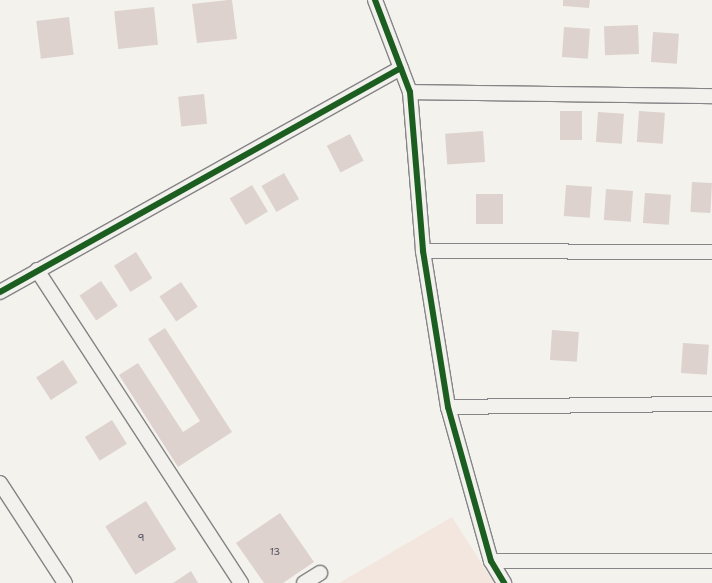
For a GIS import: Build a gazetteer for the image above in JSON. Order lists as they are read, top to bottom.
{
  "house_numbers": ["9", "13"]
}
